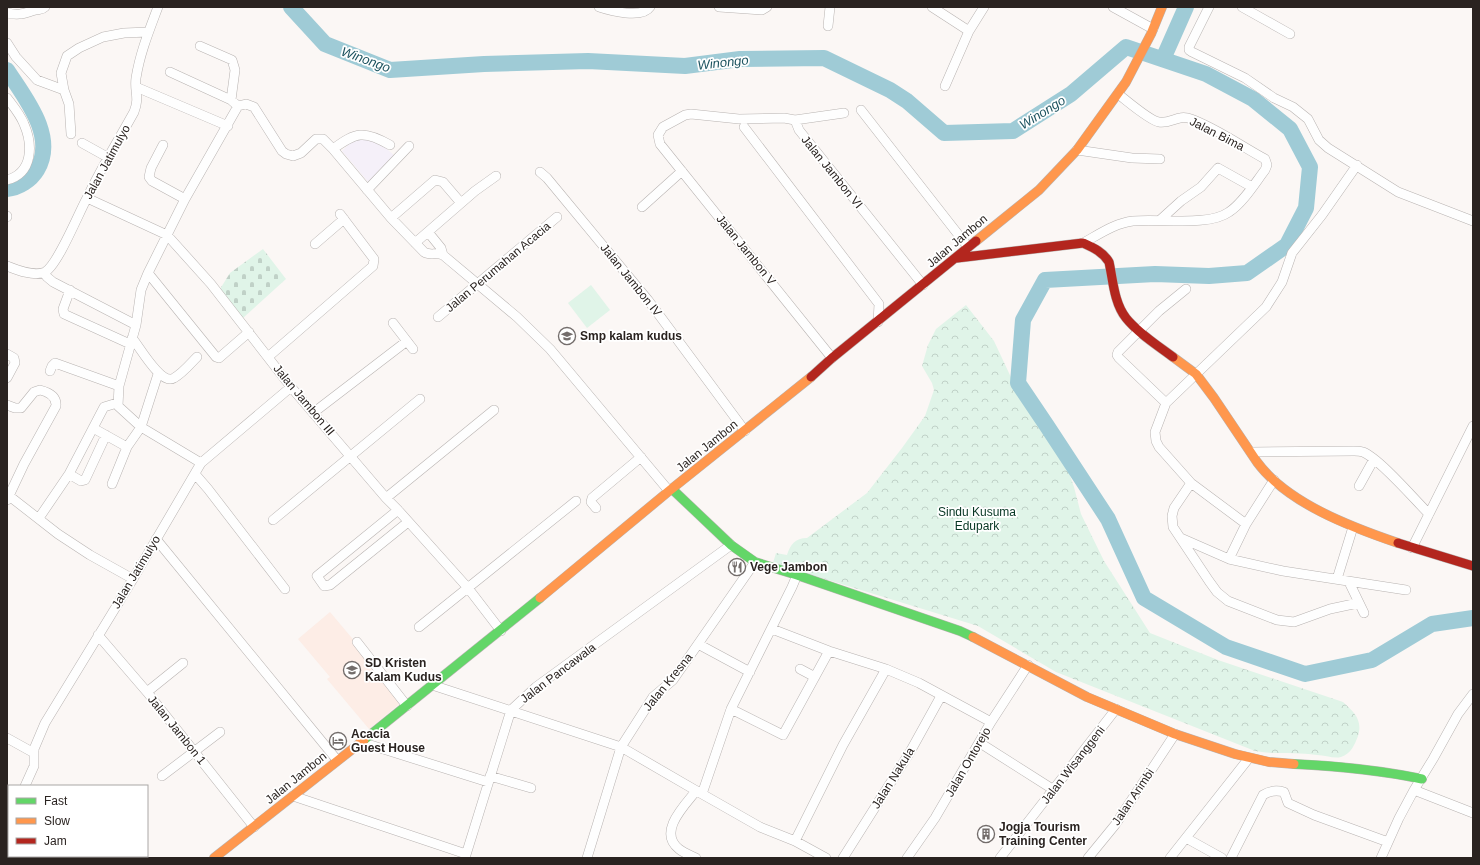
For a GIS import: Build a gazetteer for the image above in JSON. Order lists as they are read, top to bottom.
{
  "streets": {
    "street": [
      "Jalan Bima",
      "Jalan Jatimulyo",
      "Jalan Jambon VI",
      "Jalan Jambon",
      "Jalan Jambon V",
      "Jalan Perumahan Acacia",
      "Jalan Jambon IV",
      "Jalan Jambon III",
      "Jalan Pancawala",
      "Jalan Kresna",
      "Jalan Jambon 1",
      "Jalan Ontorejo",
      "Jalan Wisanggeni",
      "Jalan Nakula",
      "Jalan Arimbi"
    ]
  },
  "crossings": [
    ["Jalan Bima", "Jalan Jambon"],
    ["Jalan Jatimulyo", "Jalan Jambon III"],
    ["Jalan Jatimulyo", "Jalan Jambon 1"],
    ["Jalan Jambon VI", "Jalan Jambon"],
    ["Jalan Jambon VI", "Jalan Jambon V"],
    ["Jalan Jambon", "Jalan Jambon V"],
    ["Jalan Jambon", "Jalan Jambon IV"],
    ["Jalan Jambon", "Jalan Jambon III"],
    ["Jalan Jambon", "Jalan Jambon 1"]
  ],
  "water": ["Winongo"],
  "parks": ["Sindu Kusuma Edupark"],
  "places": {
    "school or university": ["Smp kalam kudus", "SD Kristen Kalam Kudus"],
    "restaurant": ["Vege Jambon"],
    "hotel": ["Acacia Guest House"],
    "building": ["Jogja Tourism Training Center"]
  },
  "legend": ["Fast", "Slow", "Jam"]
}
